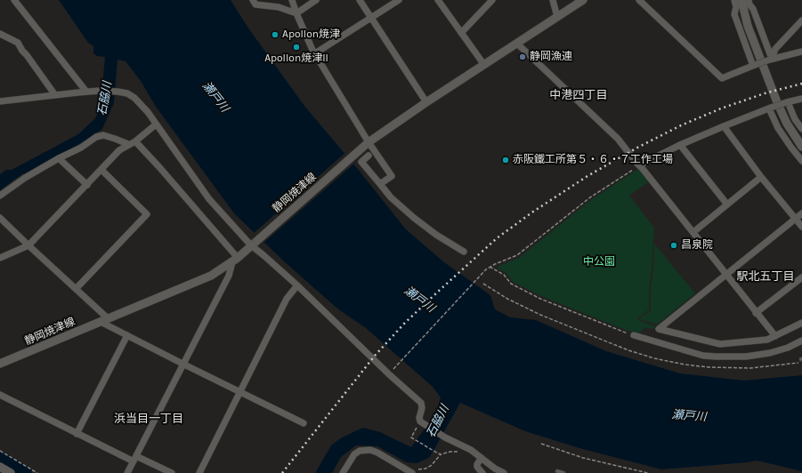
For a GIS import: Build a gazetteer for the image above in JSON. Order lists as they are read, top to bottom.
{
  "streets": {
    "main road": ["静岡焼津線"]
  },
  "districts": ["中港四丁目", "駅北五丁目", "浜当目一丁目"],
  "water": ["瀬戸川", "石脇川"],
  "parks": ["中公園"],
  "places": [
    "Apollon焼津",
    "Apollon焼津II",
    "静岡漁連",
    "赤阪鐵工所第５・６・７工作工場",
    "昌泉院"
  ]
}
